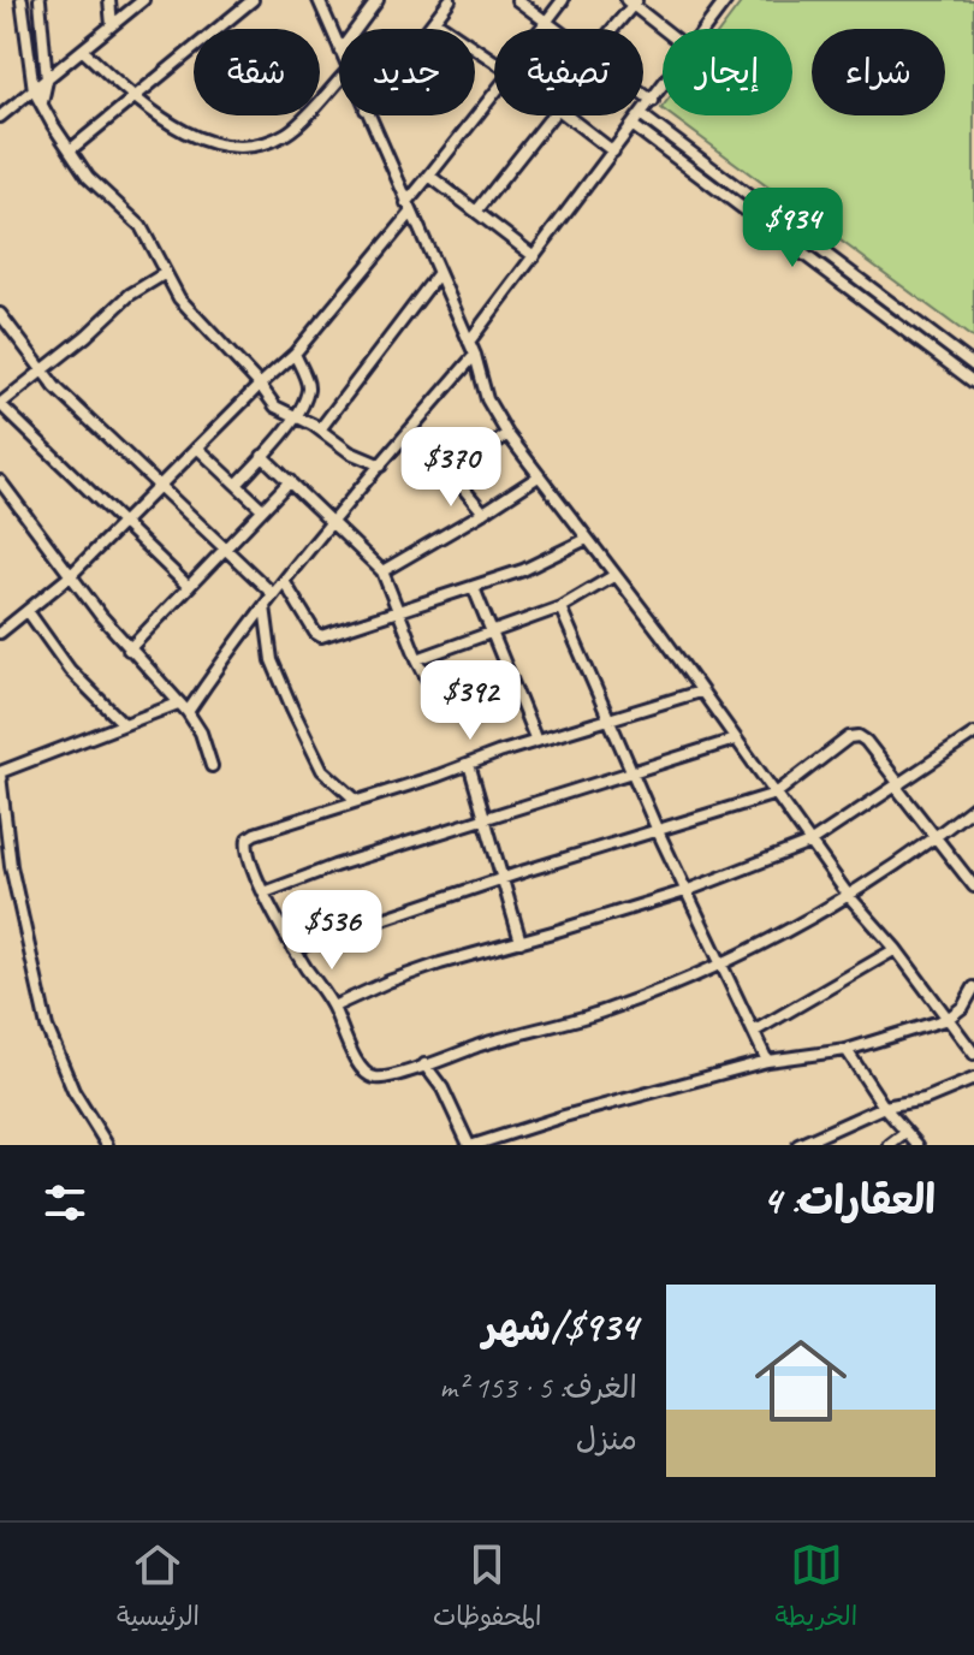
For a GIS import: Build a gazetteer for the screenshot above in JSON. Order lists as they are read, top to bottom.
{
  "page": {
    "chip": [
      "شراء",
      "إيجار",
      "تصفية",
      "جديد",
      "شقة"
    ],
    "price": [
      "$934",
      "$370",
      "$392",
      "$536"
    ],
    "heading": "العقارات: 4",
    "list": [
      {
        "name": "$934/شهر",
        "note": "الغرف: 5 · 153 m² · منزل"
      }
    ],
    "tabs": ["الخريطة", "المحفوظات", "الرئيسية"]
  }
}
